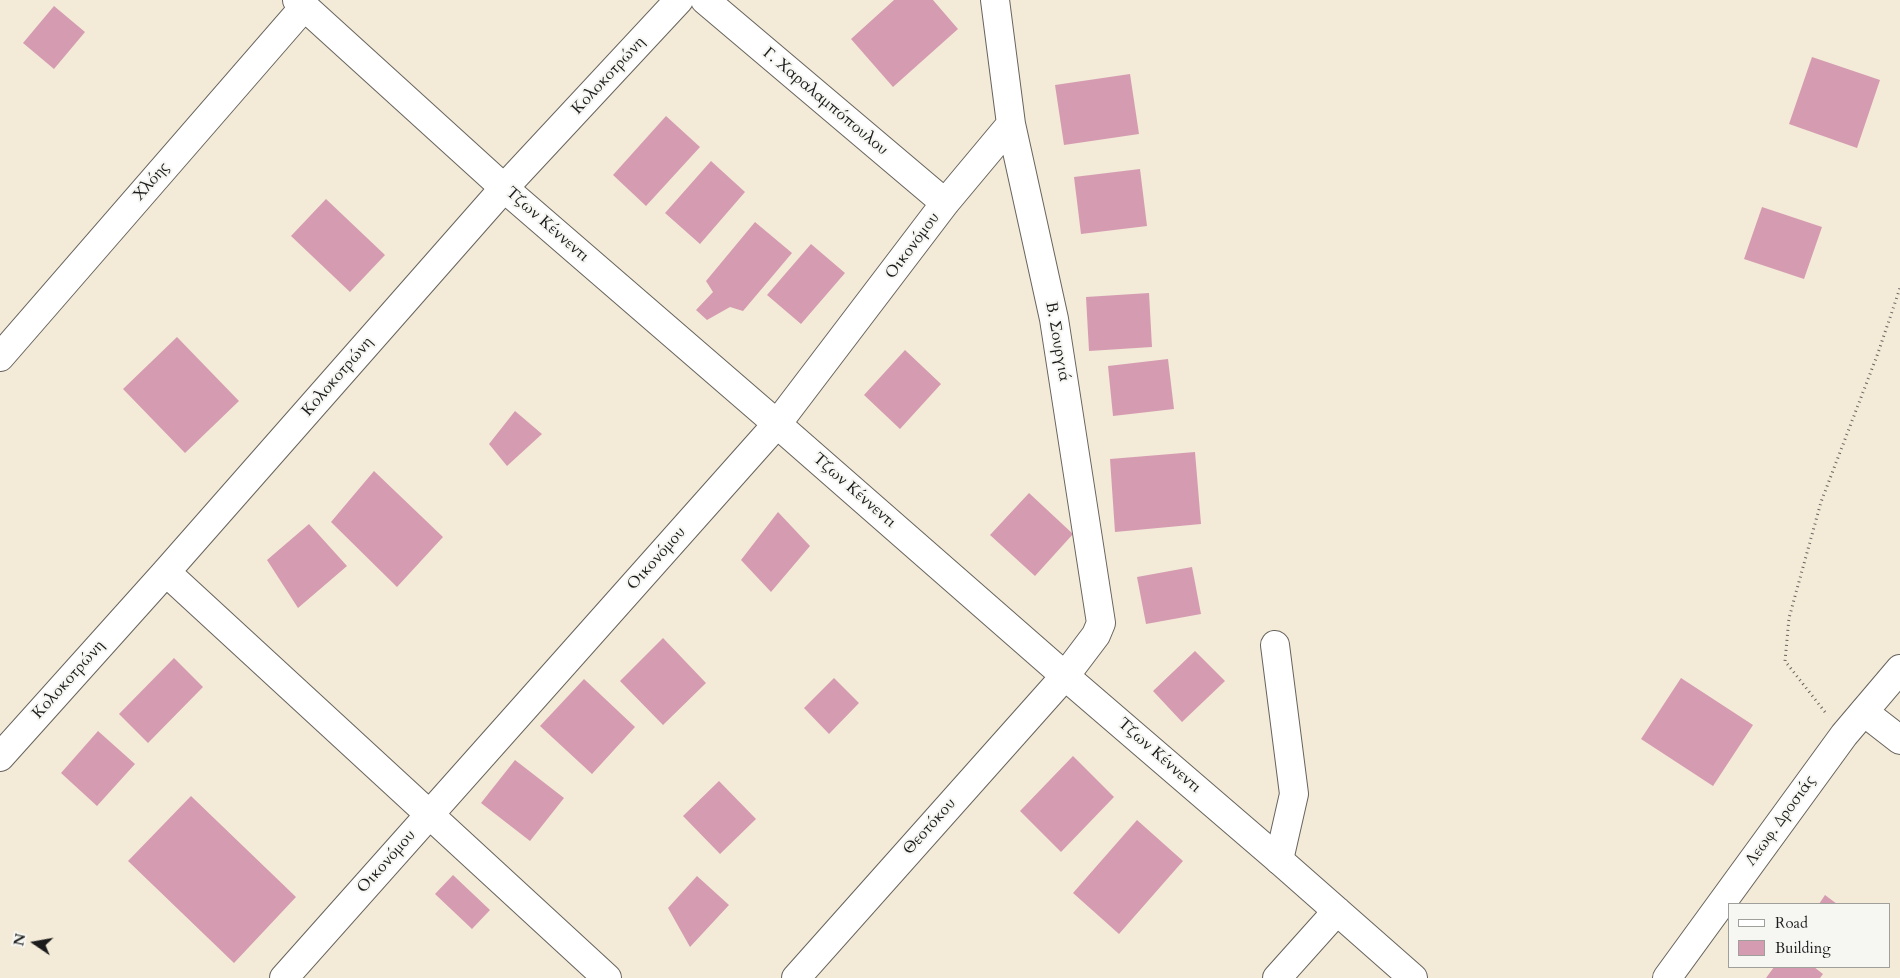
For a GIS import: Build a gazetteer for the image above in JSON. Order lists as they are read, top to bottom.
{
  "streets": {
    "street": [
      "Κολοκοτρώνη",
      "Γ. Χαραλαμπόπουλου",
      "Χλόης",
      "Τζων Κέννεντι",
      "Οικονόμου",
      "Β. Σουργιά",
      "Λεωφ. Δροσιάς",
      "Θεοτόκου"
    ]
  },
  "crossings": [
    ["Κολοκοτρώνη", "Τζων Κέννεντι"],
    ["Γ. Χαραλαμπόπουλου", "Οικονόμου"],
    ["Χλόης", "Τζων Κέννεντι"],
    ["Τζων Κέννεντι", "Οικονόμου"],
    ["Τζων Κέννεντι", "Β. Σουργιά"],
    ["Τζων Κέννεντι", "Θεοτόκου"],
    ["Οικονόμου", "Β. Σουργιά"],
    ["Β. Σουργιά", "Θεοτόκου"]
  ],
  "legend": ["Road", "Building"],
  "north": "left"
}
